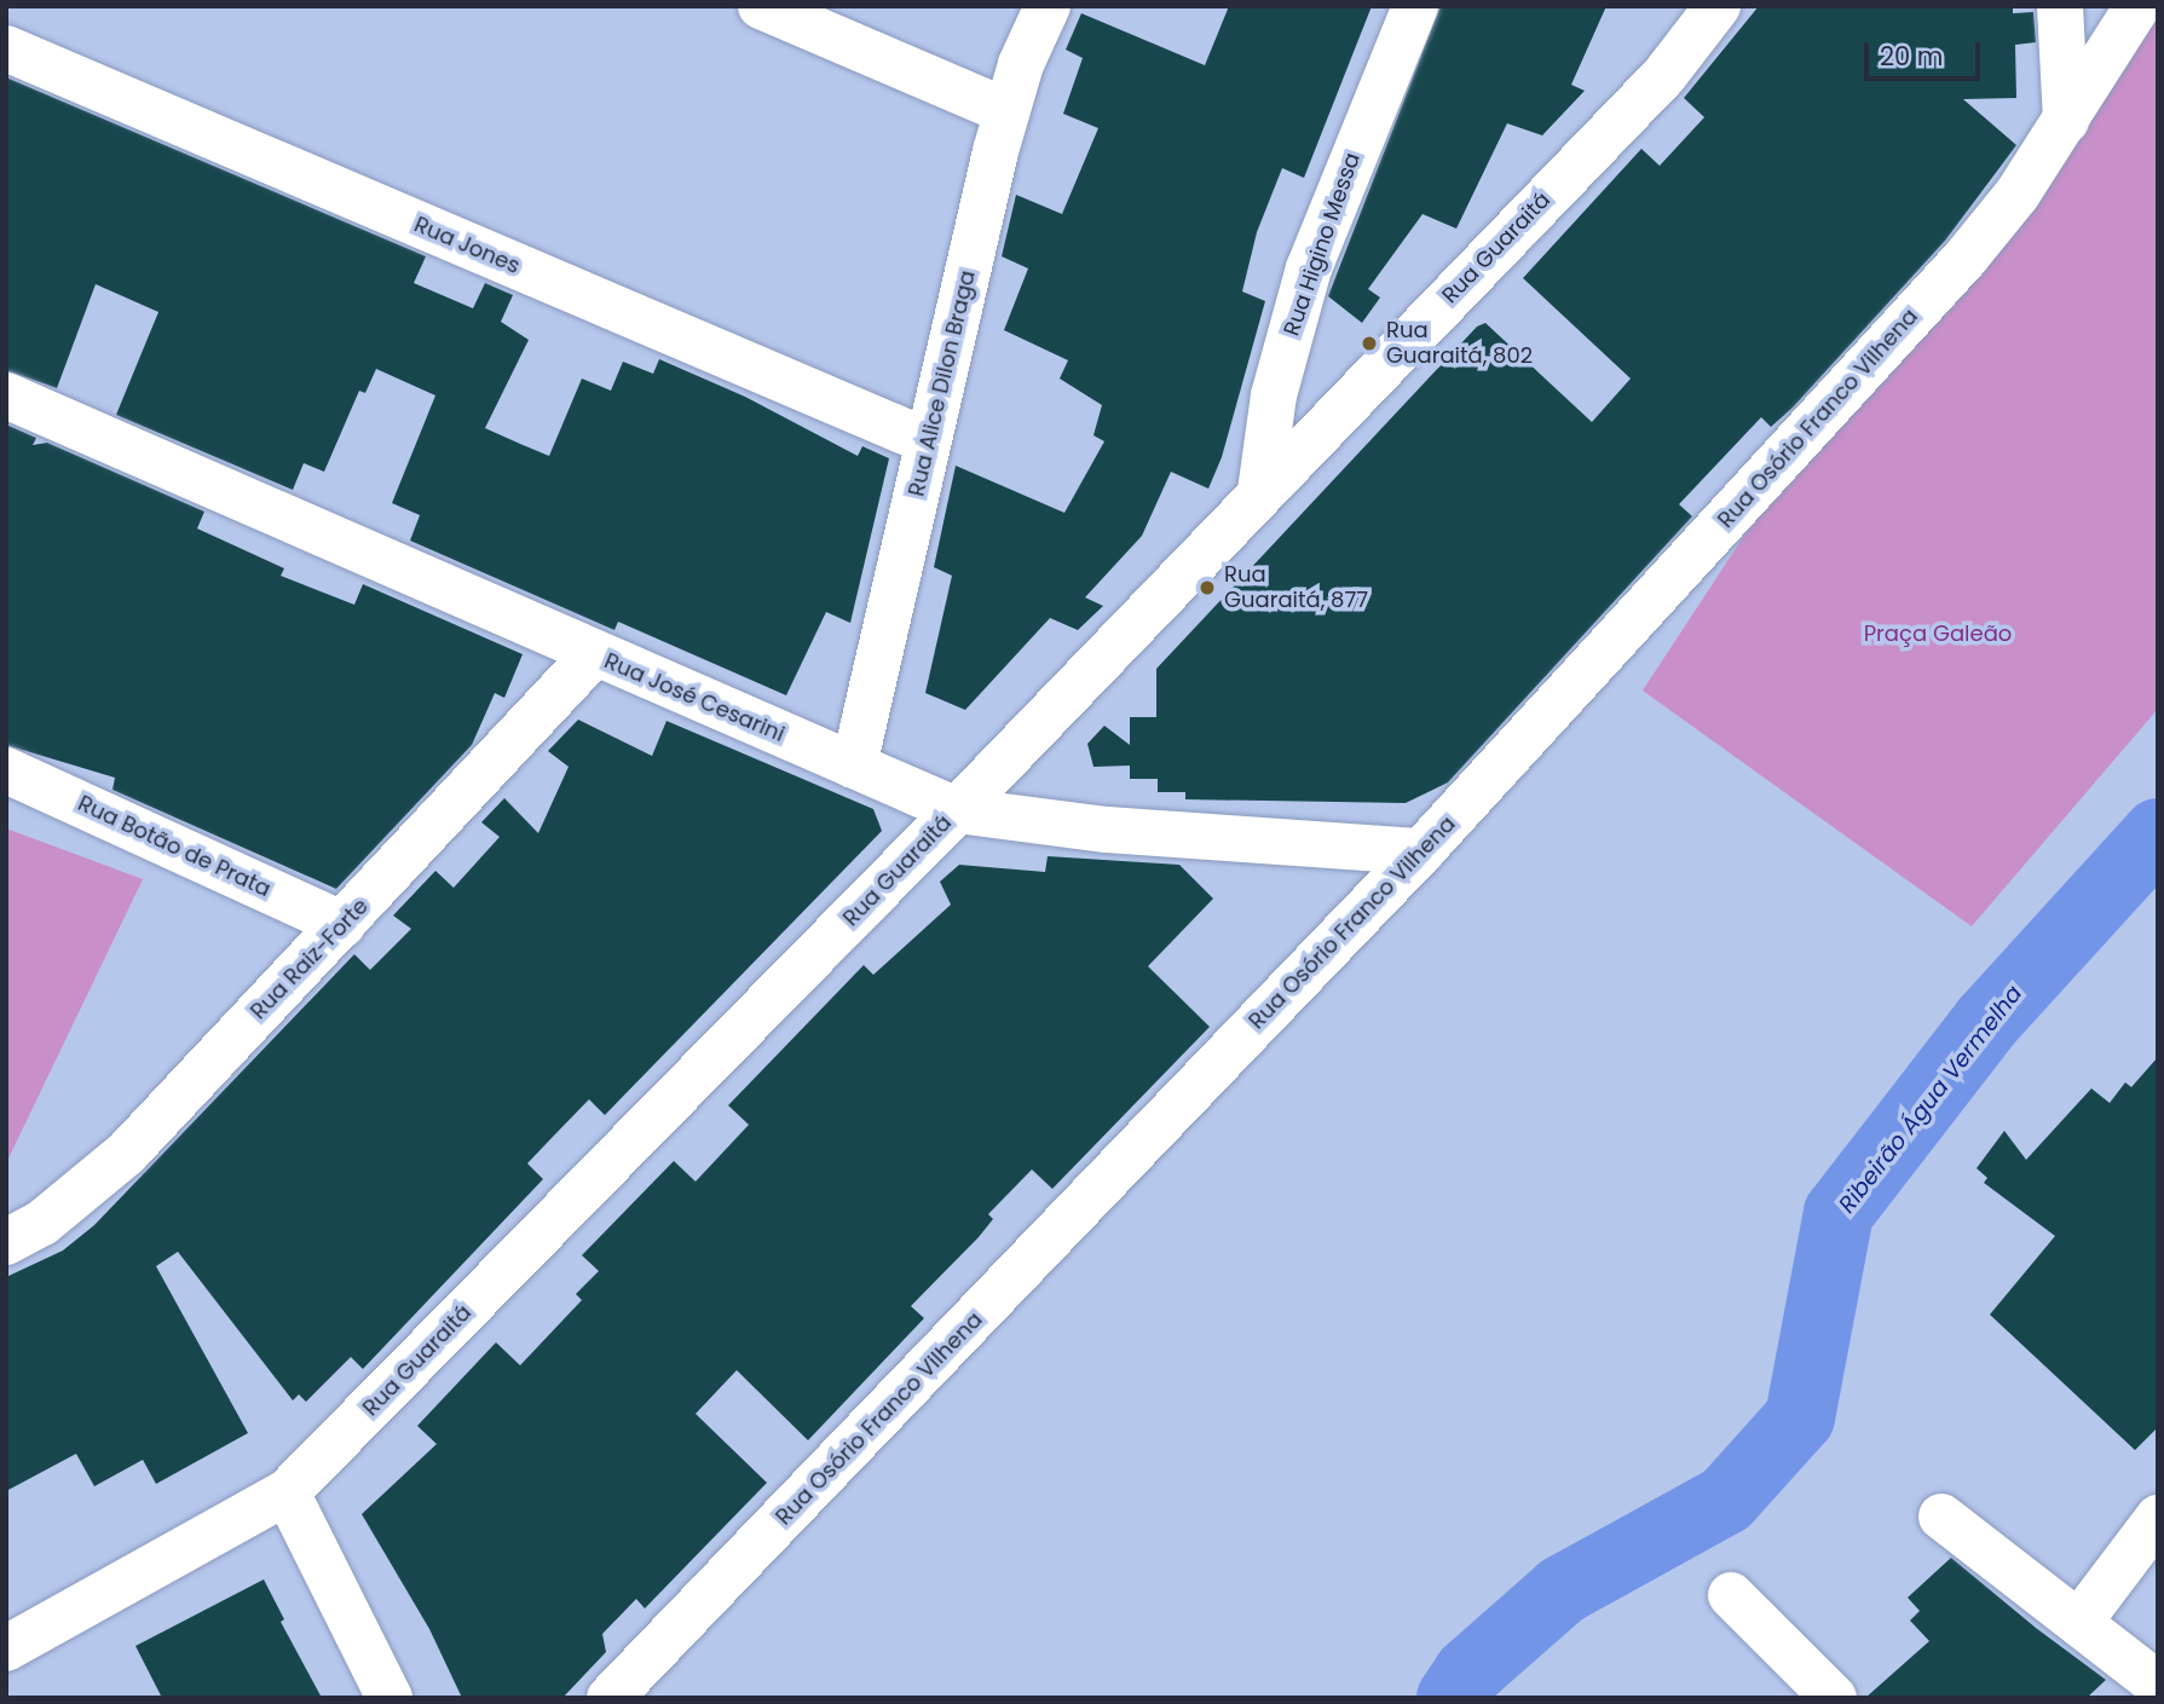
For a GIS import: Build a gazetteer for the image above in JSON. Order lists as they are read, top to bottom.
{
  "streets": {
    "street": [
      "Rua Higino Messa",
      "Rua Jones",
      "Rua Guaraitá",
      "Rua Alice Dilon Braga",
      "Rua Osório Franco Vilhena",
      "Rua José Cesarini",
      "Rua Botão de Prata",
      "Rua Raiz-Forte"
    ]
  },
  "crossings": [
    ["Rua Higino Messa", "Rua Guaraitá"],
    ["Rua Jones", "Rua Alice Dilon Braga"],
    ["Rua Guaraitá", "Rua José Cesarini"],
    ["Rua Alice Dilon Braga", "Rua José Cesarini"],
    ["Rua Osório Franco Vilhena", "Rua José Cesarini"],
    ["Rua José Cesarini", "Rua Raiz-Forte"],
    ["Rua Botão de Prata", "Rua Raiz-Forte"]
  ],
  "water": ["Ribeirão Água Vermelha"],
  "parks": ["Praça Galeão"],
  "places": ["Rua Guaraitá, 802", "Rua Guaraitá, 877"],
  "scale_bar": "20 m"
}
